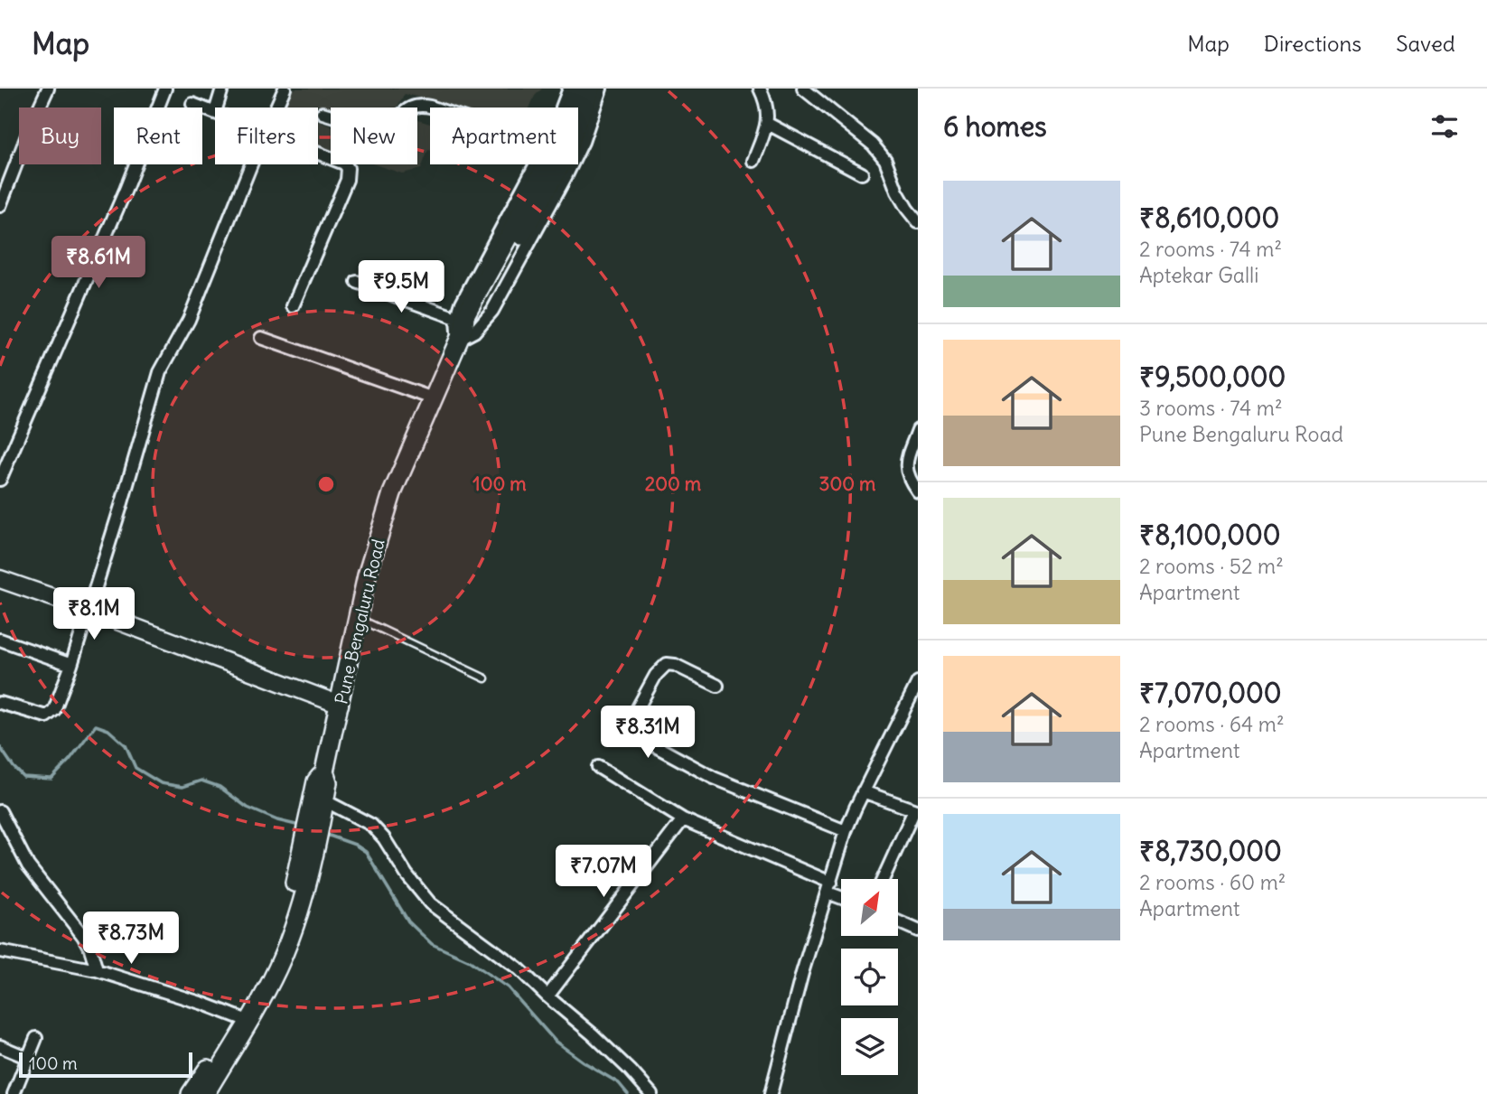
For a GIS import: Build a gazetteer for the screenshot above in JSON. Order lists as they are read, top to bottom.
{
  "streets": {
    "main road": ["Pune Bengaluru Road"]
  },
  "scale_bar": "100 m",
  "north": "top right",
  "page": {
    "header": "Map",
    "nav": ["Map", "Directions", "Saved"],
    "heading": "6 homes",
    "chip": [
      "Buy",
      "Rent",
      "Filters",
      "New",
      "Apartment"
    ],
    "list": [
      {
        "name": "₹8,610,000",
        "note": "2 rooms · 74 m² · Aptekar Galli"
      },
      {
        "name": "₹9,500,000",
        "note": "3 rooms · 74 m² · Pune Bengaluru Road"
      },
      {
        "name": "₹8,100,000",
        "note": "2 rooms · 52 m² · Apartment"
      },
      {
        "name": "₹7,070,000",
        "note": "2 rooms · 64 m² · Apartment"
      },
      {
        "name": "₹8,730,000",
        "note": "2 rooms · 60 m² · Apartment"
      }
    ],
    "price": [
      "₹8.61M",
      "₹9.5M",
      "₹8.1M",
      "₹8.31M",
      "₹7.07M",
      "₹8.73M"
    ],
    "scale": "100 m"
  },
  "rings": ["100 m", "200 m", "300 m"]
}
